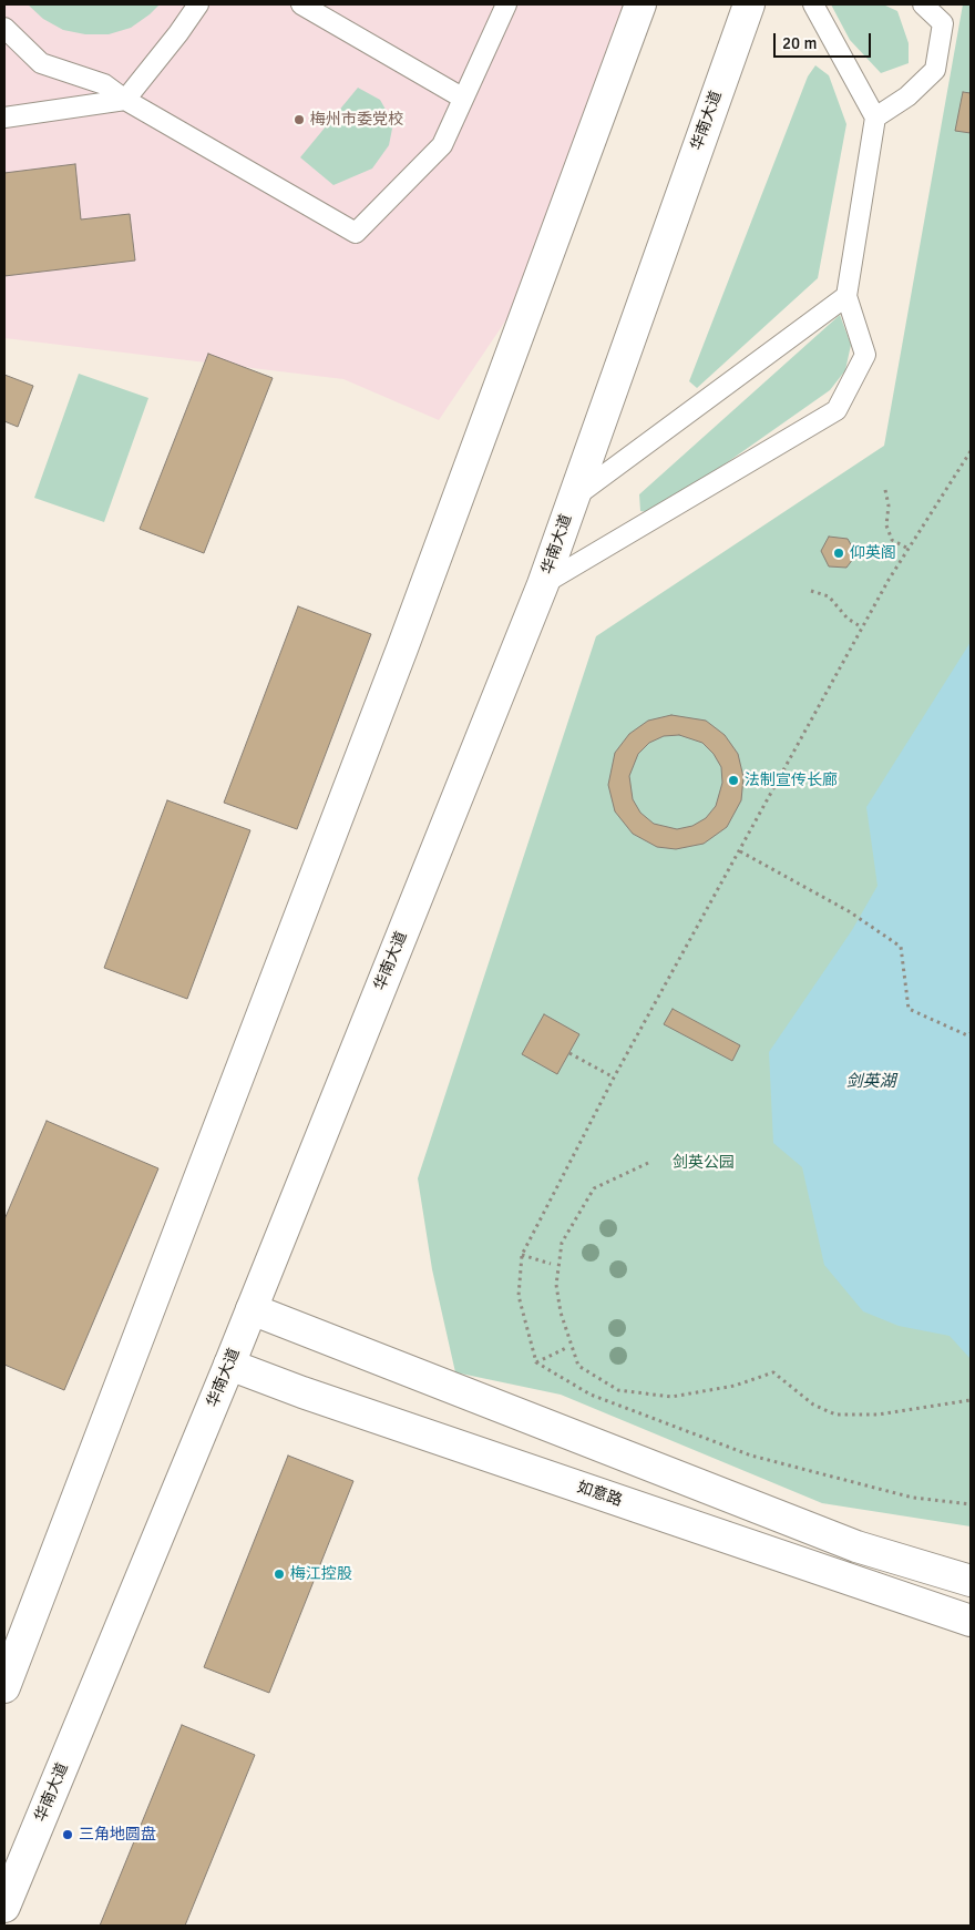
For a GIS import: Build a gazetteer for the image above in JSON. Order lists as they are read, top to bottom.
{
  "streets": {
    "main road": ["华南大道", "如意路"]
  },
  "crossings": [
    ["华南大道", "如意路"]
  ],
  "water": ["剑英湖"],
  "parks": ["剑英公园"],
  "places": [
    "梅州市委党校",
    "仰英阁",
    "法制宣传长廊",
    "梅江控股",
    "三角地圆盘"
  ],
  "scale_bar": "20 m"
}
